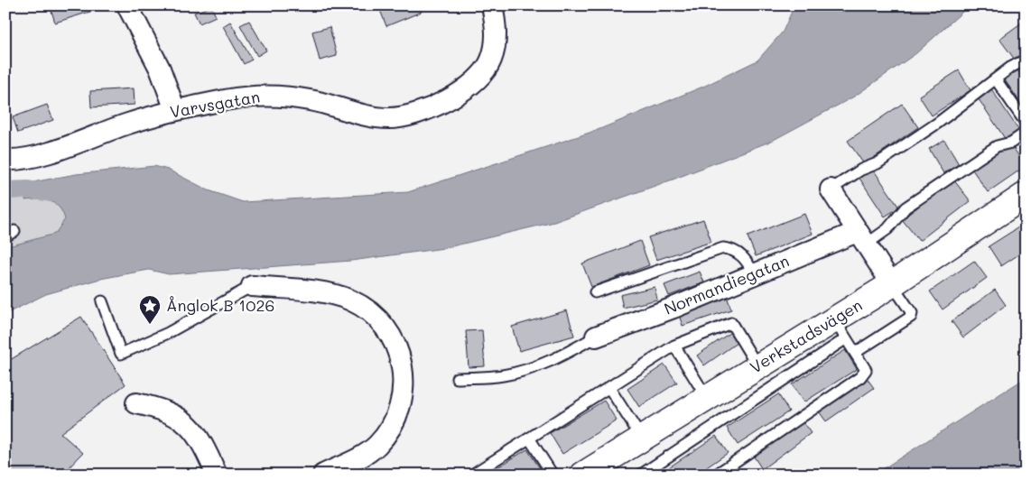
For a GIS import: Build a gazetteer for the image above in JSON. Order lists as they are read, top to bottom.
{
  "streets": {
    "street": ["Varvsgatan", "Normandiegatan", "Verkstadsvägen"]
  },
  "places": {
    "place": ["Ånglok B 1026"]
  }
}
